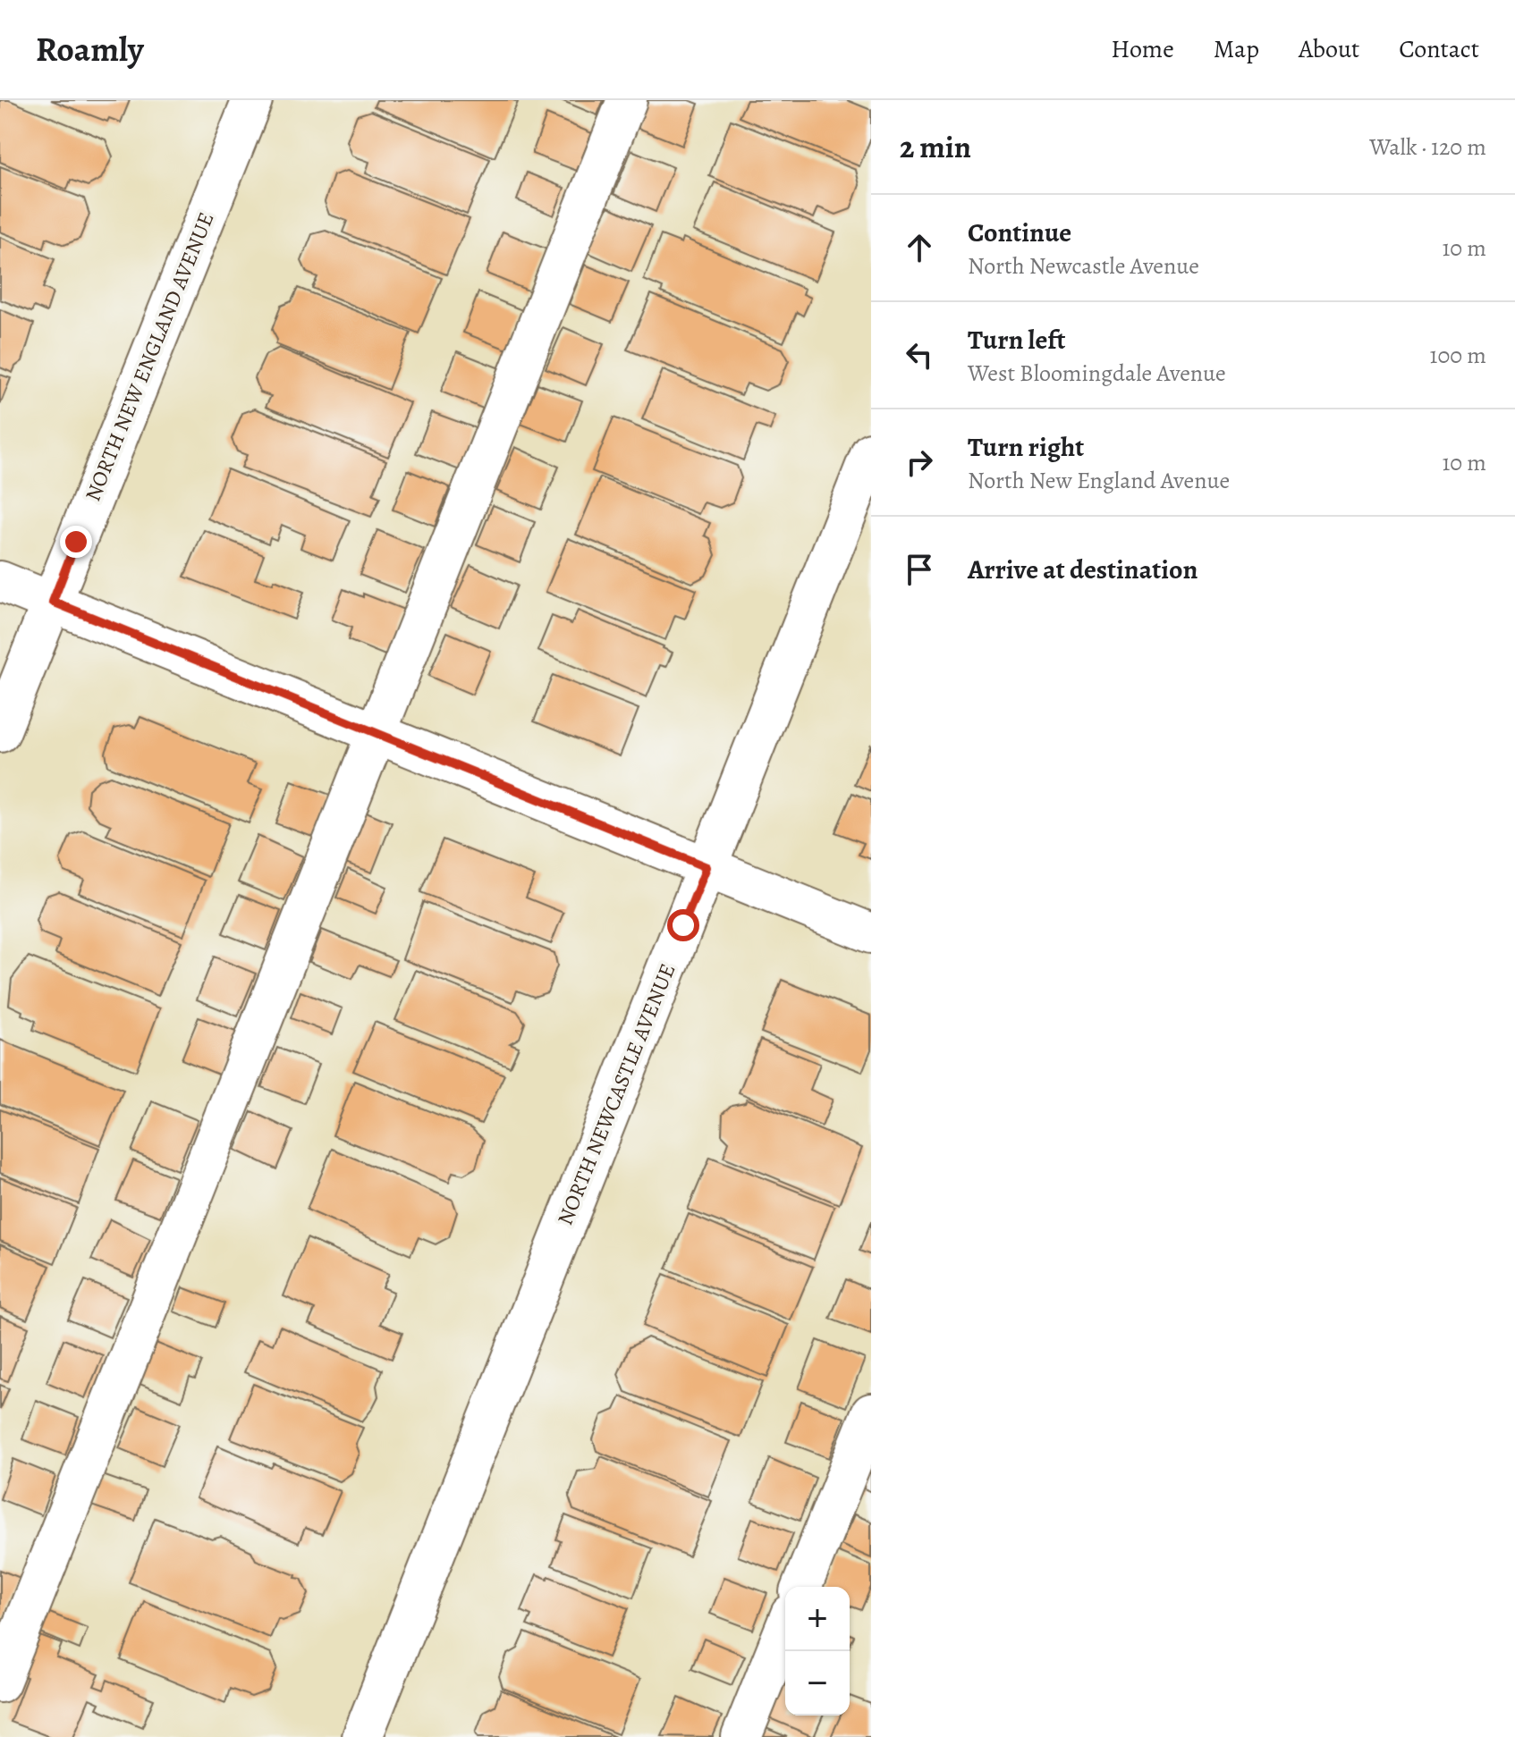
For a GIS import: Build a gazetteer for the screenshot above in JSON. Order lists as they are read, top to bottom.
{
  "streets": {
    "street": ["NORTH NEW ENGLAND AVENUE", "NORTH NEWCASTLE AVENUE"]
  },
  "page": {
    "header": "Roamly",
    "nav": [
      "Home",
      "Map",
      "About",
      "Contact"
    ],
    "heading": ["2 min", "Walk · 120 m"],
    "list": [
      ["Continue", "North Newcastle Avenue", "10 m"],
      ["Turn left", "West Bloomingdale Avenue", "100 m"],
      ["Turn right", "North New England Avenue", "10 m"],
      "Arrive at destination"
    ],
    "map_buttons": ["+", "−"]
  }
}
